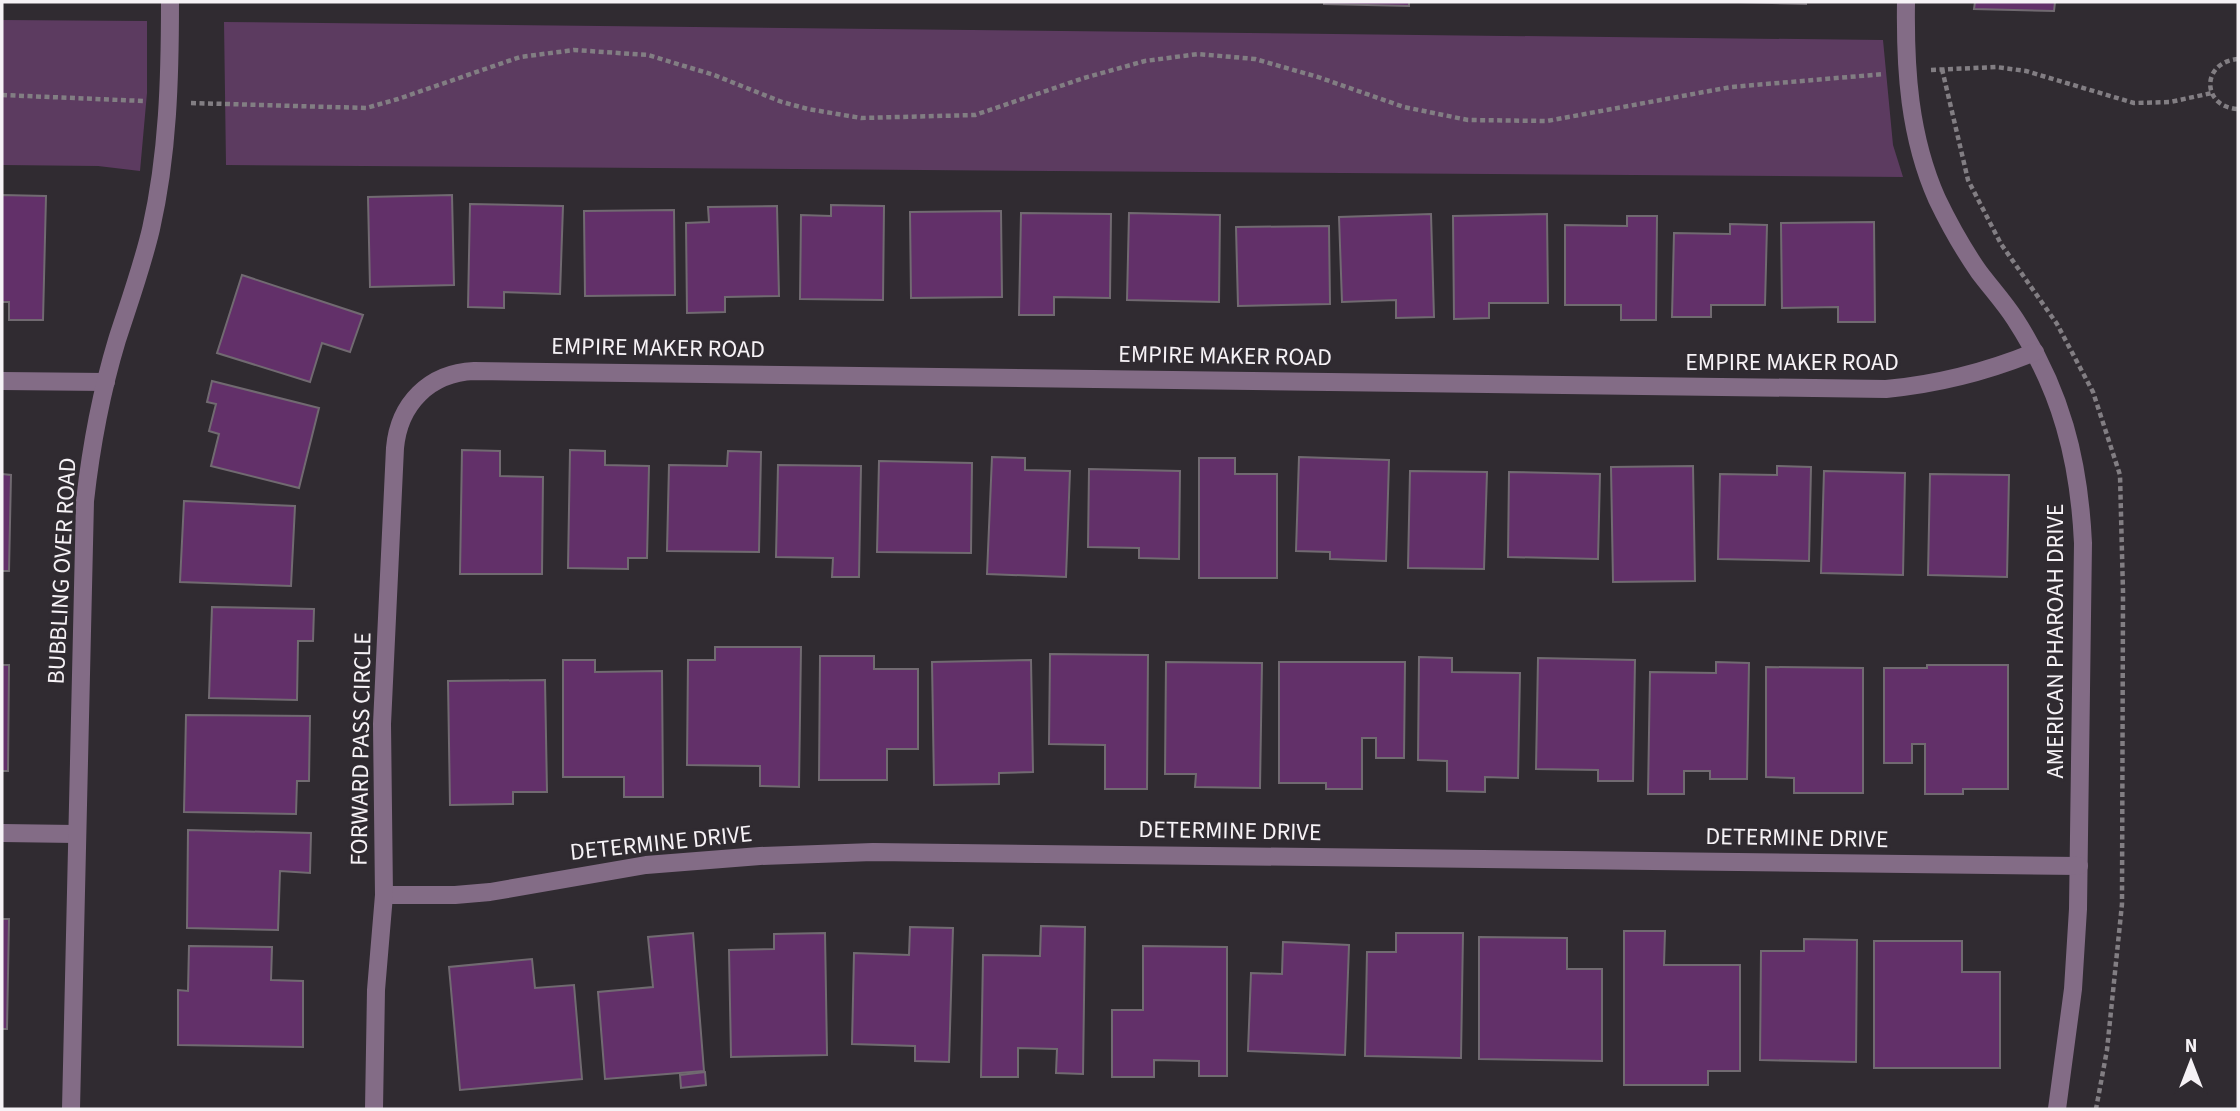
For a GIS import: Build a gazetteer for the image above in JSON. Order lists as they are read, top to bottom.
{
  "streets": {
    "street": [
      "EMPIRE MAKER ROAD",
      "BUBBLING OVER ROAD",
      "AMERICAN PHAROAH DRIVE",
      "FORWARD PASS CIRCLE",
      "DETERMINE DRIVE"
    ]
  },
  "crossings": [
    ["EMPIRE MAKER ROAD", "AMERICAN PHAROAH DRIVE"],
    ["EMPIRE MAKER ROAD", "FORWARD PASS CIRCLE"],
    ["AMERICAN PHAROAH DRIVE", "DETERMINE DRIVE"],
    ["FORWARD PASS CIRCLE", "DETERMINE DRIVE"]
  ],
  "north": "top"
}
